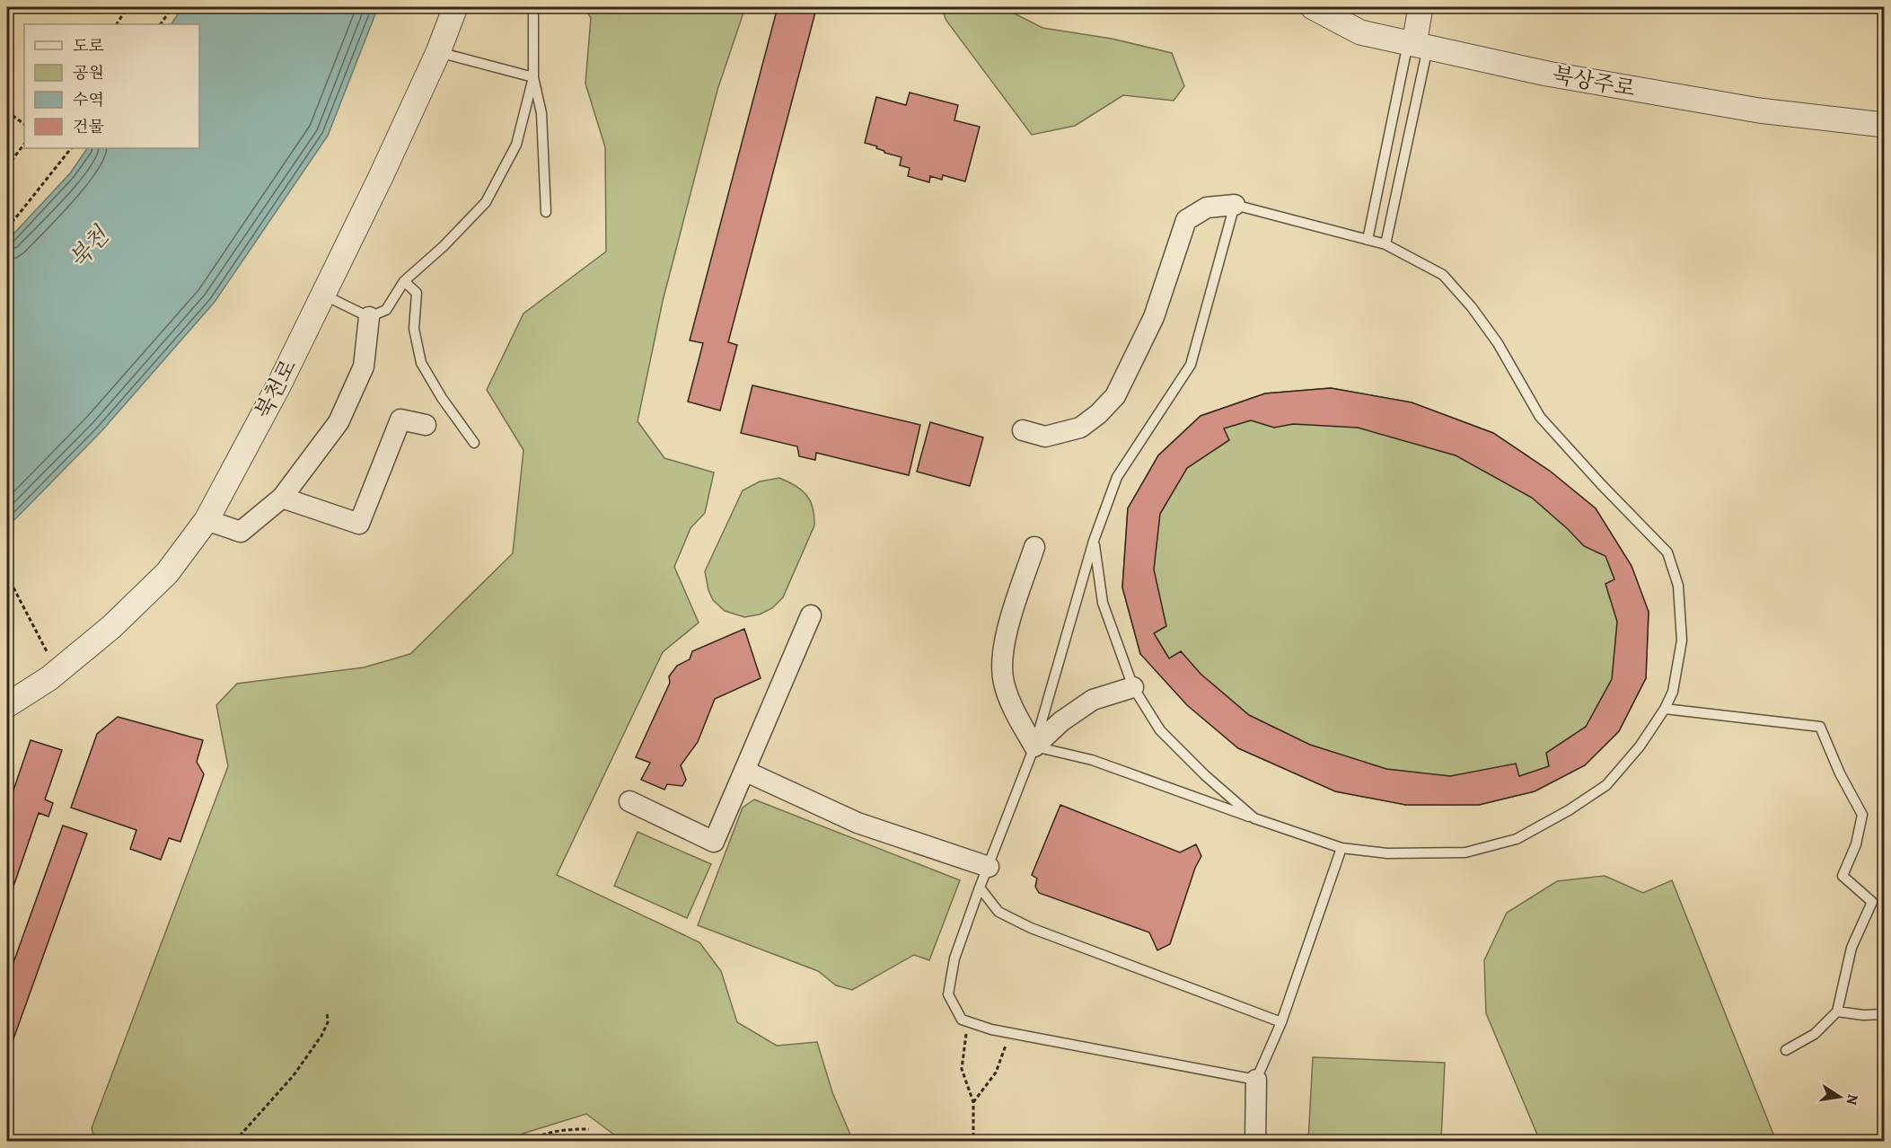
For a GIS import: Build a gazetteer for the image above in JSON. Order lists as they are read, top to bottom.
{
  "streets": {
    "street": ["북상주로", "북천로"]
  },
  "water": ["북천"],
  "legend": [
    "도로",
    "공원",
    "수역",
    "건물"
  ],
  "north": "right"
}
